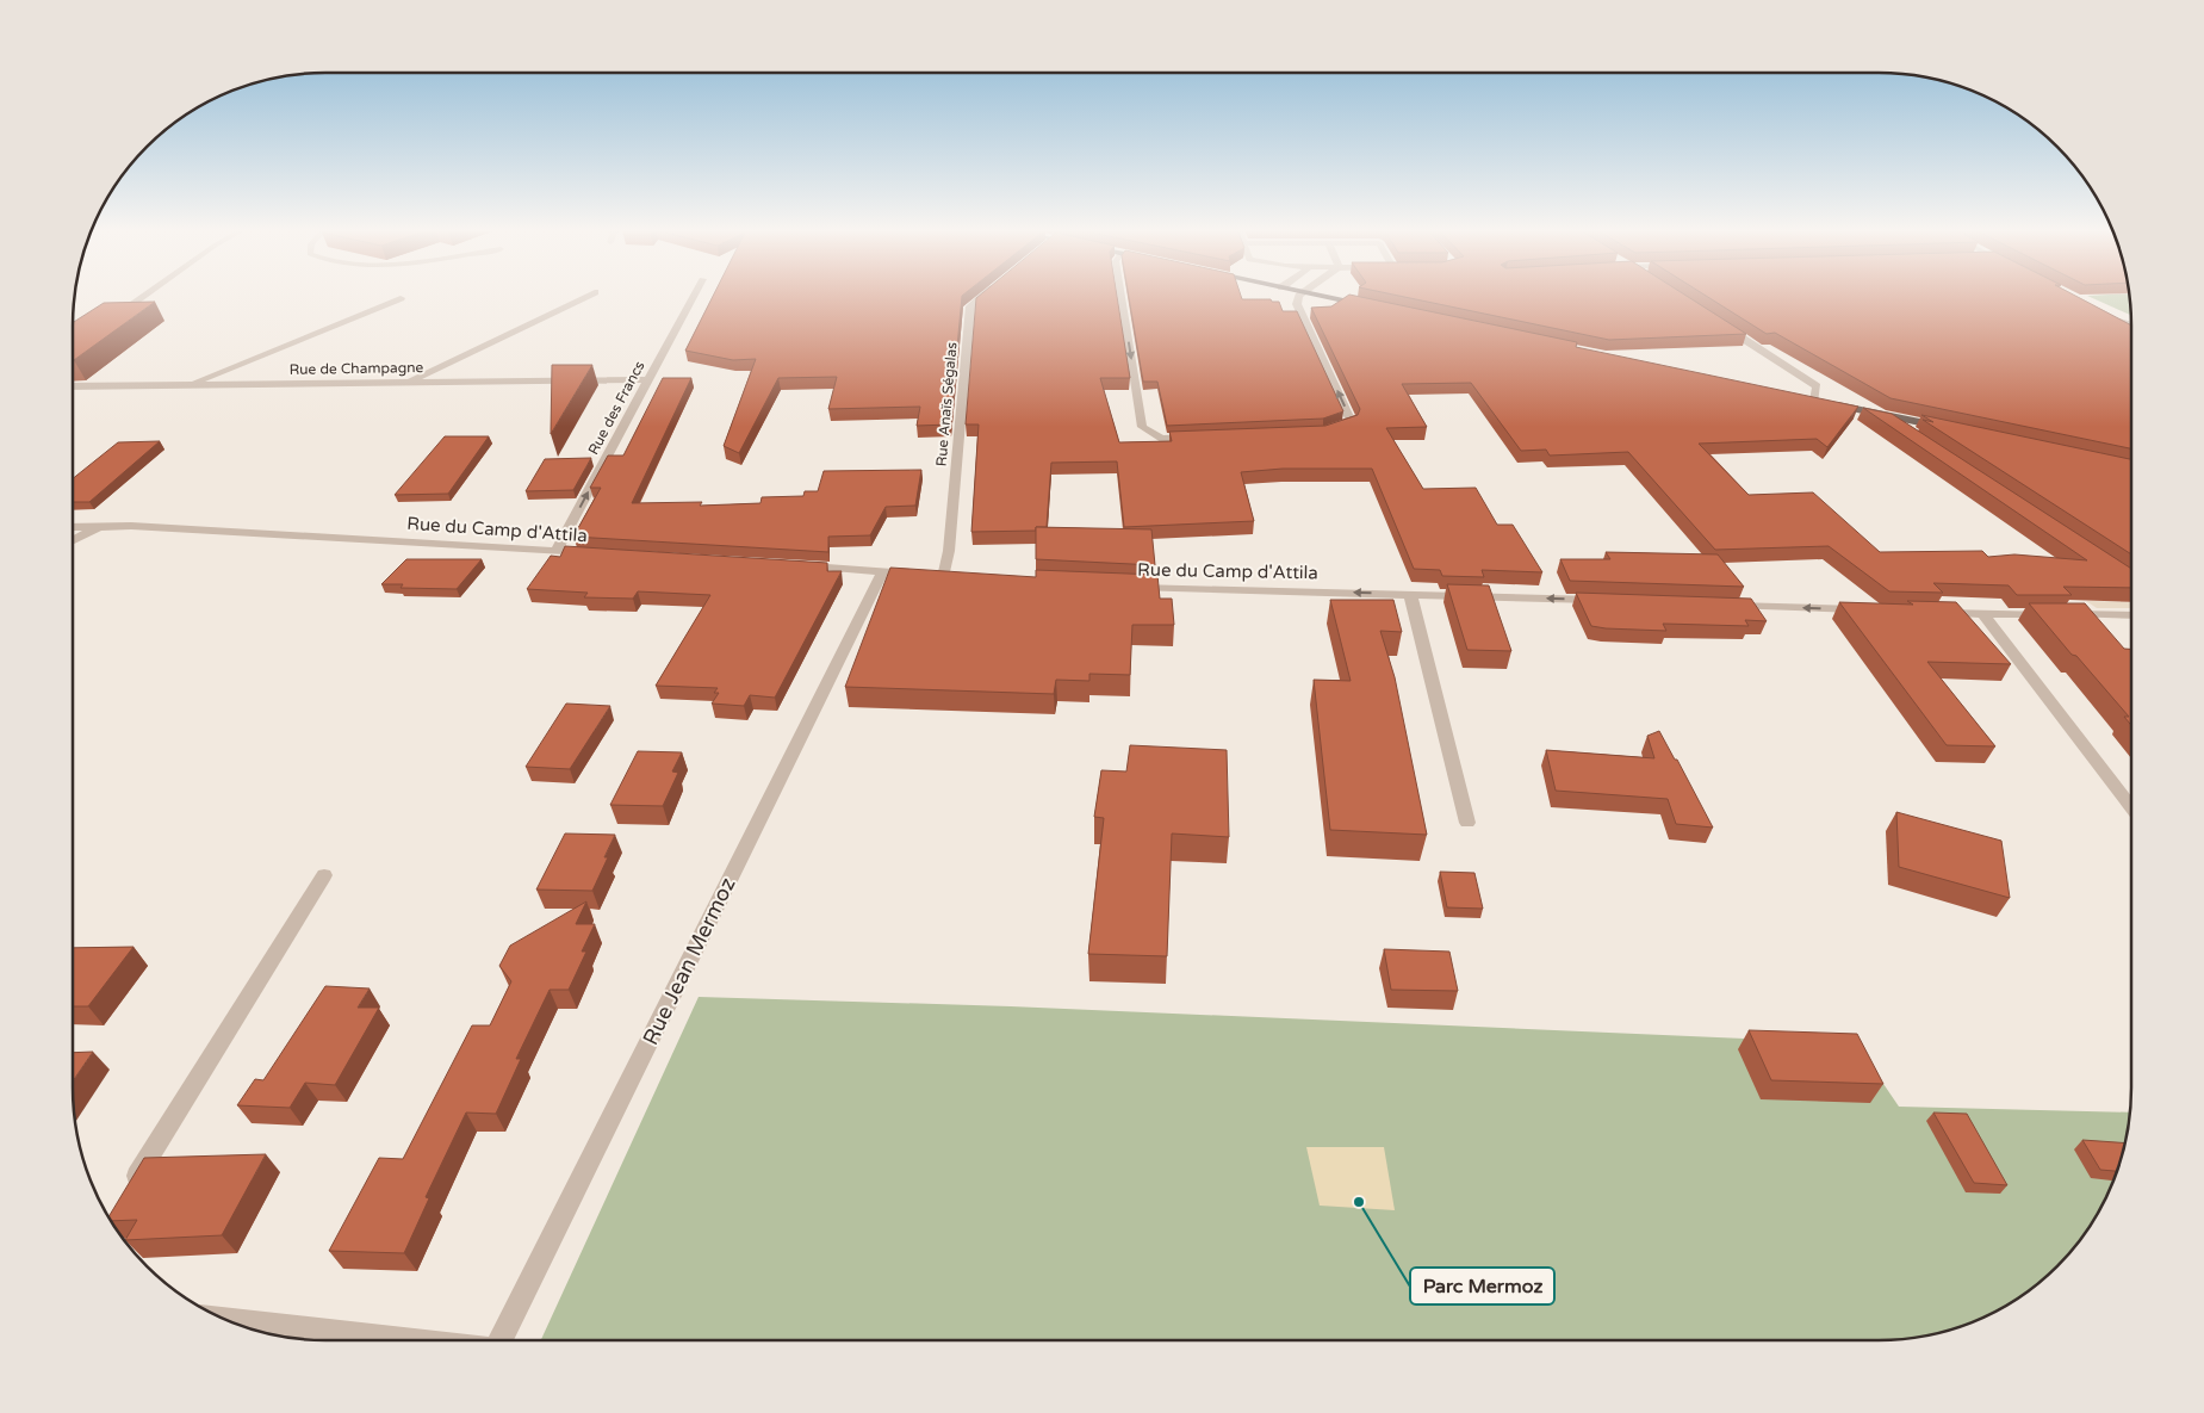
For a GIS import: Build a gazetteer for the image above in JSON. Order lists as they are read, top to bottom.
{
  "streets": {
    "street": [
      "Rue de Champagne",
      "Rue Anaïs Ségalas",
      "Rue des Francs",
      "Rue du Camp d'Attila",
      "Rue Jean Mermoz"
    ]
  },
  "crossings": [
    ["Rue de Champagne", "Rue des Francs"],
    ["Rue Anaïs Ségalas", "Rue Jean Mermoz"],
    ["Rue des Francs", "Rue du Camp d'Attila"]
  ],
  "one_way": ["Rue des Francs", "Rue du Camp d'Attila"],
  "places": ["Parc Mermoz"]
}
